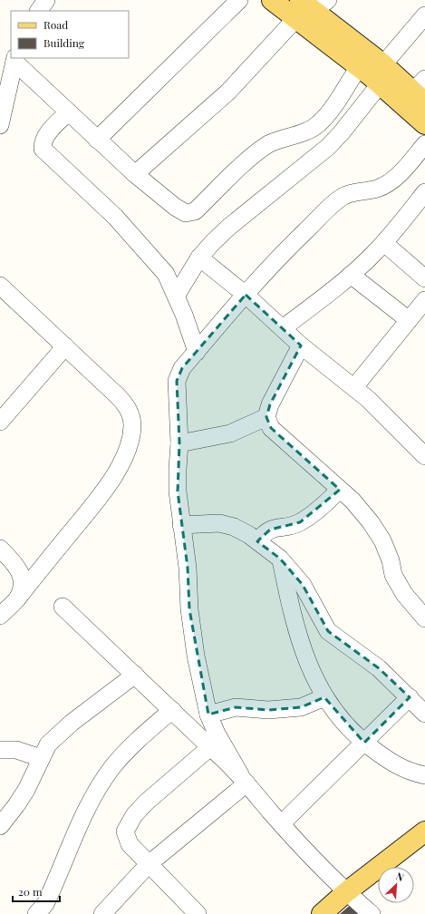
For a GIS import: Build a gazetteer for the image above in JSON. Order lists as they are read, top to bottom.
{
  "legend": ["Road", "Building"],
  "scale_bar": "20 m",
  "north": "top right"
}
